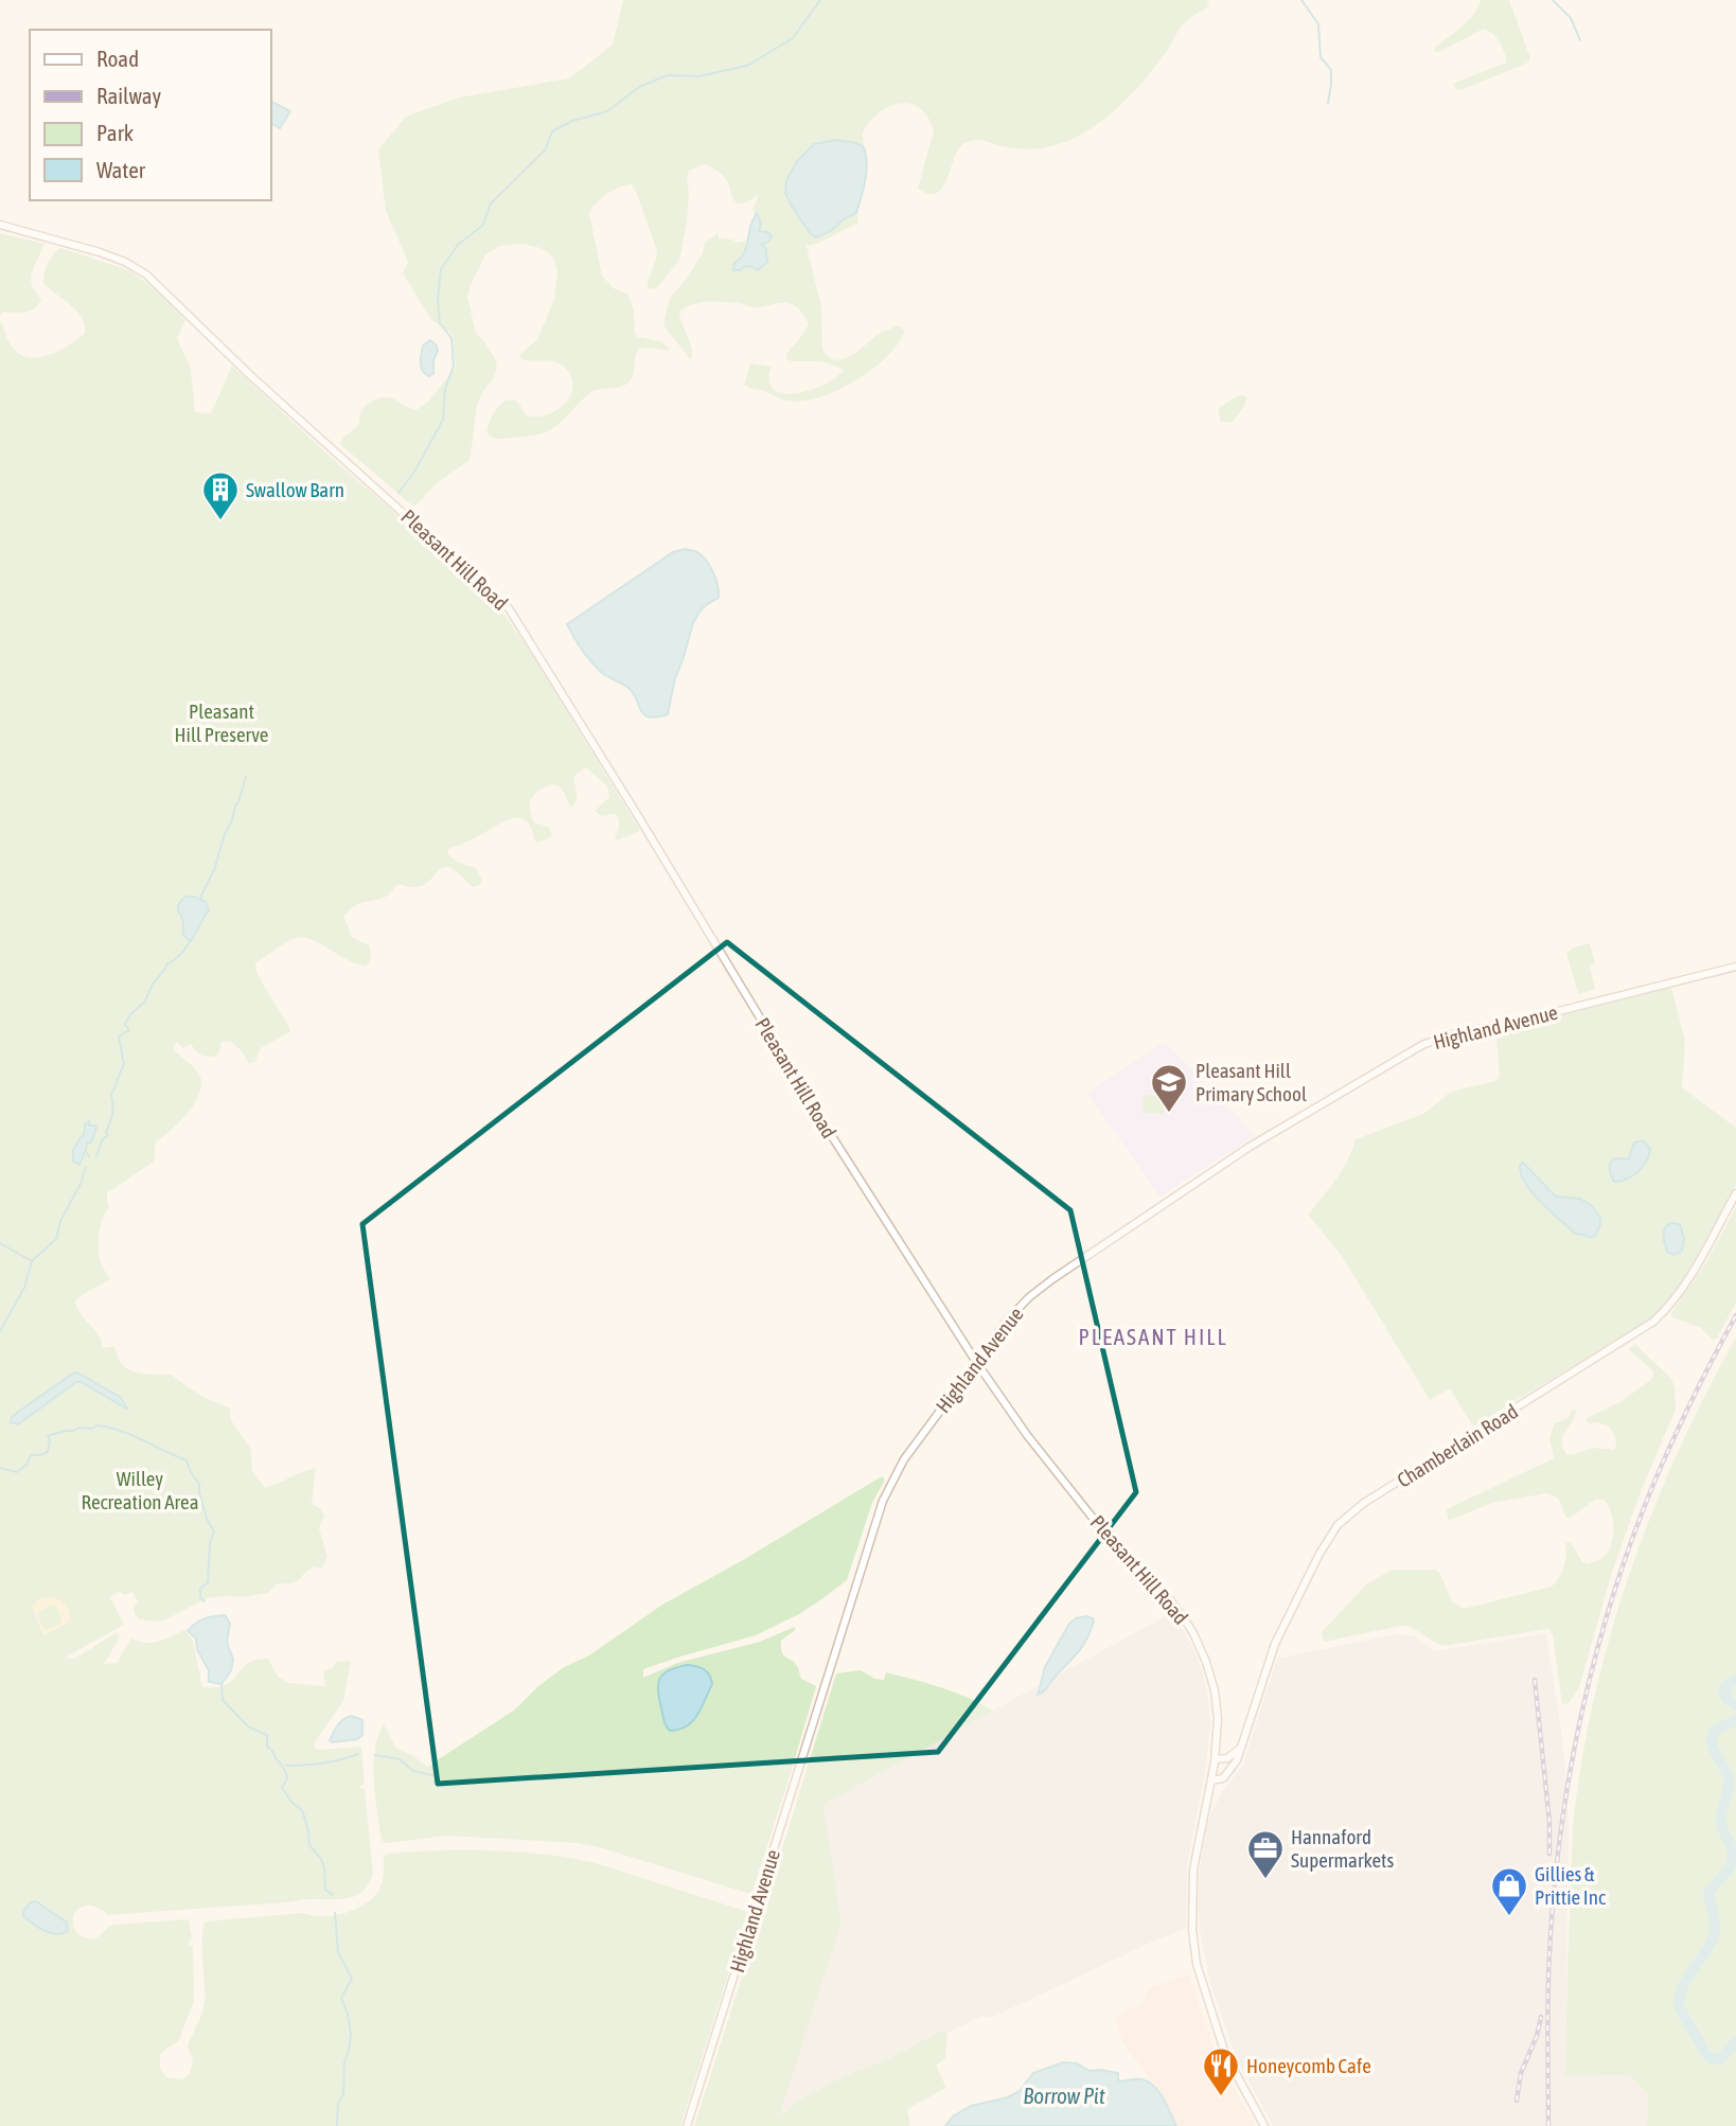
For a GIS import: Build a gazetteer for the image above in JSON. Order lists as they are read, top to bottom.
{
  "streets": {
    "street": ["Pleasant Hill Road", "Highland Avenue", "Chamberlain Road"]
  },
  "crossings": [
    ["Pleasant Hill Road", "Highland Avenue"],
    ["Pleasant Hill Road", "Chamberlain Road"]
  ],
  "districts": ["PLEASANT HILL"],
  "water": ["Borrow Pit"],
  "parks": ["Pleasant Hill Preserve", "Willey Recreation Area"],
  "places": {
    "building": ["Swallow Barn"],
    "school or university": ["Pleasant Hill Primary School"],
    "office": ["Hannaford Supermarkets"],
    "shop": ["Gillies & Prittie Inc"],
    "restaurant": ["Honeycomb Cafe"]
  },
  "legend": [
    "Road",
    "Railway",
    "Park",
    "Water"
  ]
}
